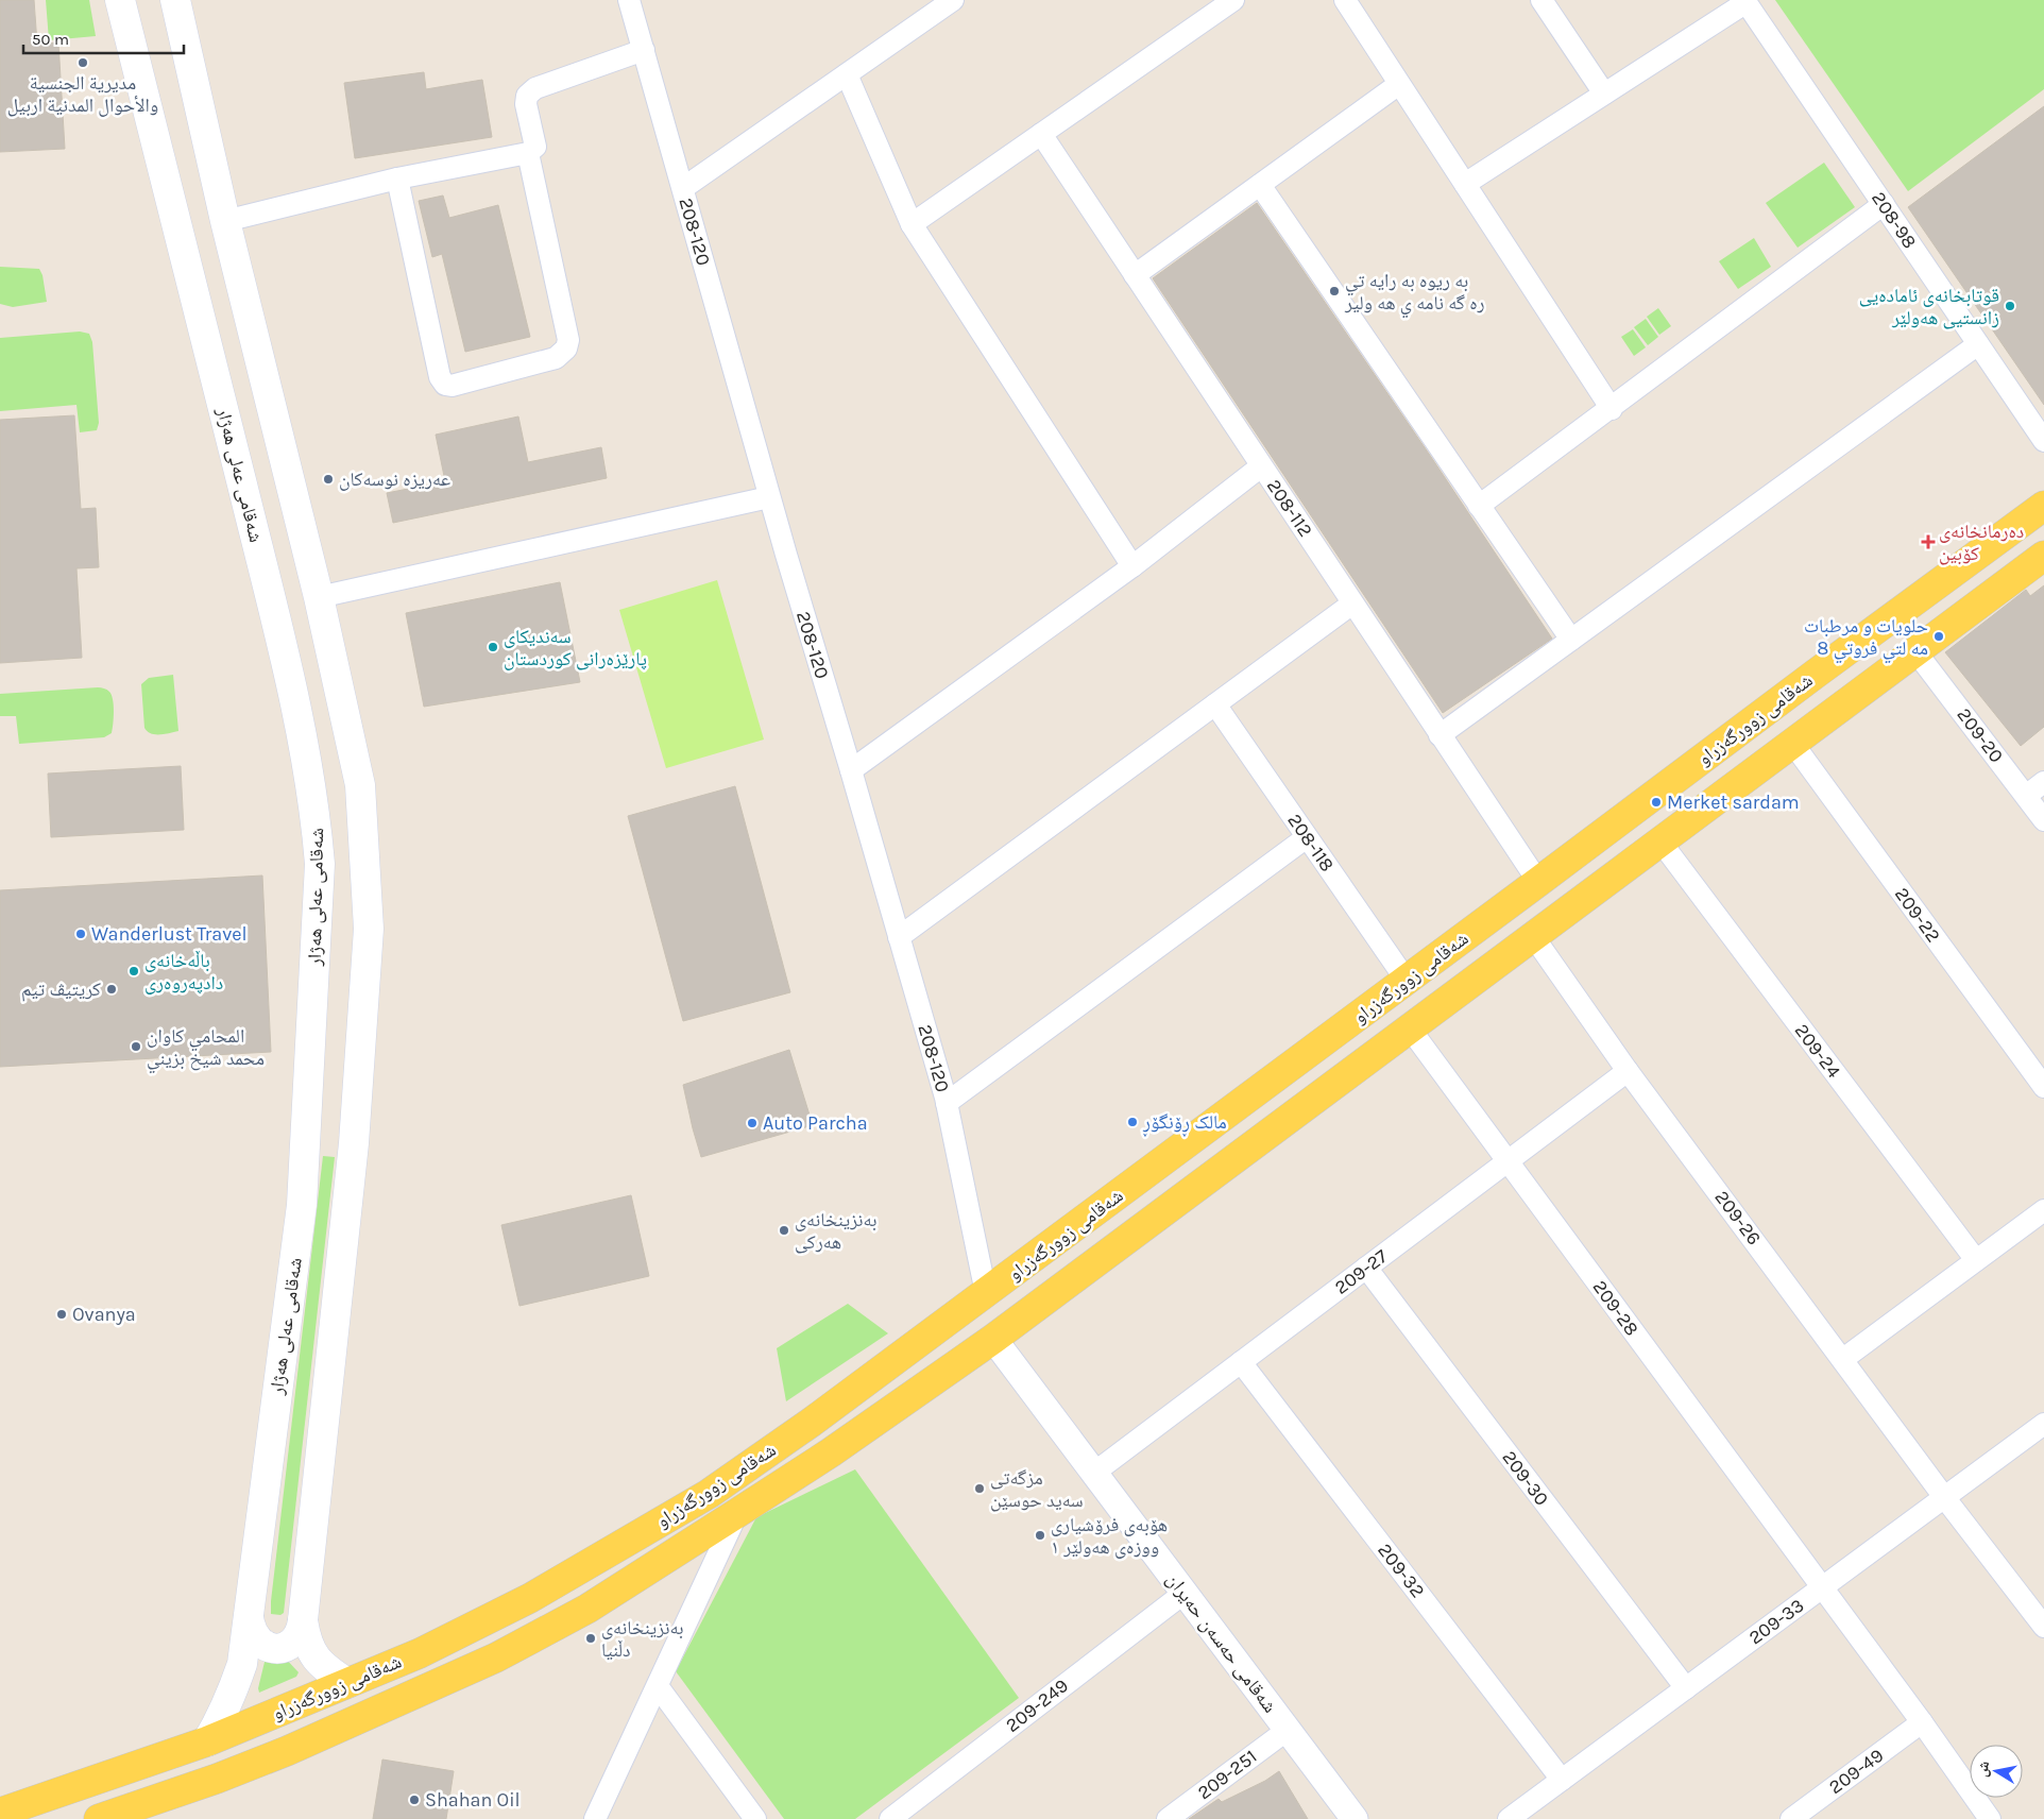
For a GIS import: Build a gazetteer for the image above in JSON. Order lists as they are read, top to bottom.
{
  "streets": {
    "main road": ["شەقامی عەلی هەژار", "شەقامی زوورگەزراو"],
    "street": [
      "208-98",
      "208-120",
      "208-112",
      "209-20",
      "208-118",
      "209-22",
      "209-24",
      "209-26",
      "209-27",
      "209-28",
      "209-30",
      "209-32",
      "209-33",
      "شەقامی حەسەن حەیران",
      "209-249",
      "209-49",
      "209-251"
    ]
  },
  "crossings": [
    ["208-120", "شەقامی زوورگەزراو"],
    ["شەقامی عەلی هەژار", "شەقامی زوورگەزراو"],
    ["208-112", "شەقامی زوورگەزراو"],
    ["شەقامی زوورگەزراو", "209-20"],
    ["شەقامی زوورگەزراو", "208-118"],
    ["شەقامی زوورگەزراو", "209-22"],
    ["شەقامی زوورگەزراو", "209-24"],
    ["شەقامی زوورگەزراو", "209-26"],
    ["شەقامی زوورگەزراو", "209-28"],
    ["شەقامی زوورگەزراو", "شەقامی حەسەن حەیران"],
    ["209-26", "209-27"],
    ["209-26", "209-33"],
    ["209-27", "209-28"],
    ["209-27", "209-30"],
    ["209-27", "209-32"],
    ["209-27", "شەقامی حەسەن حەیران"],
    ["209-28", "209-33"],
    ["209-28", "209-49"],
    ["209-30", "209-33"],
    ["209-32", "209-33"],
    ["شەقامی حەسەن حەیران", "209-249"],
    ["شەقامی حەسەن حەیران", "209-251"]
  ],
  "places": {
    "other": [
      "مديرية الجنسية والأحوال المدنية اربيل",
      "به ريوه به رايه تي ره گه نامه ي هه ولير",
      "قوتابخانەی ئامادەیی زانستیی هەولێر",
      "عەریزە نوسەکان",
      "حلويات و مرطبات مه لتي فروتي 8",
      "سەندیکای پارێزەرانی کوردستان",
      "Merket sardam",
      "Wanderlust Travel",
      "باڵەخانەی دادپەروەری",
      "کریتیڤ تیم",
      "المحامي كاوان محمد شيخ بزيني",
      "مالک ڕۆنگۆڕ",
      "Auto Parcha",
      "بەنزینخانەی هەرکی",
      "Ovanya",
      "مزگەتی سەید حوسێن",
      "هۆبەی فرۆشیاری ووزەی هەولێر ١",
      "بەنزینخانەی دڵنیا",
      "Shahan Oil"
    ],
    "health": ["دەرمانخانەی کۆبین"]
  },
  "scale_bar": "50 m",
  "north": "left"
}
